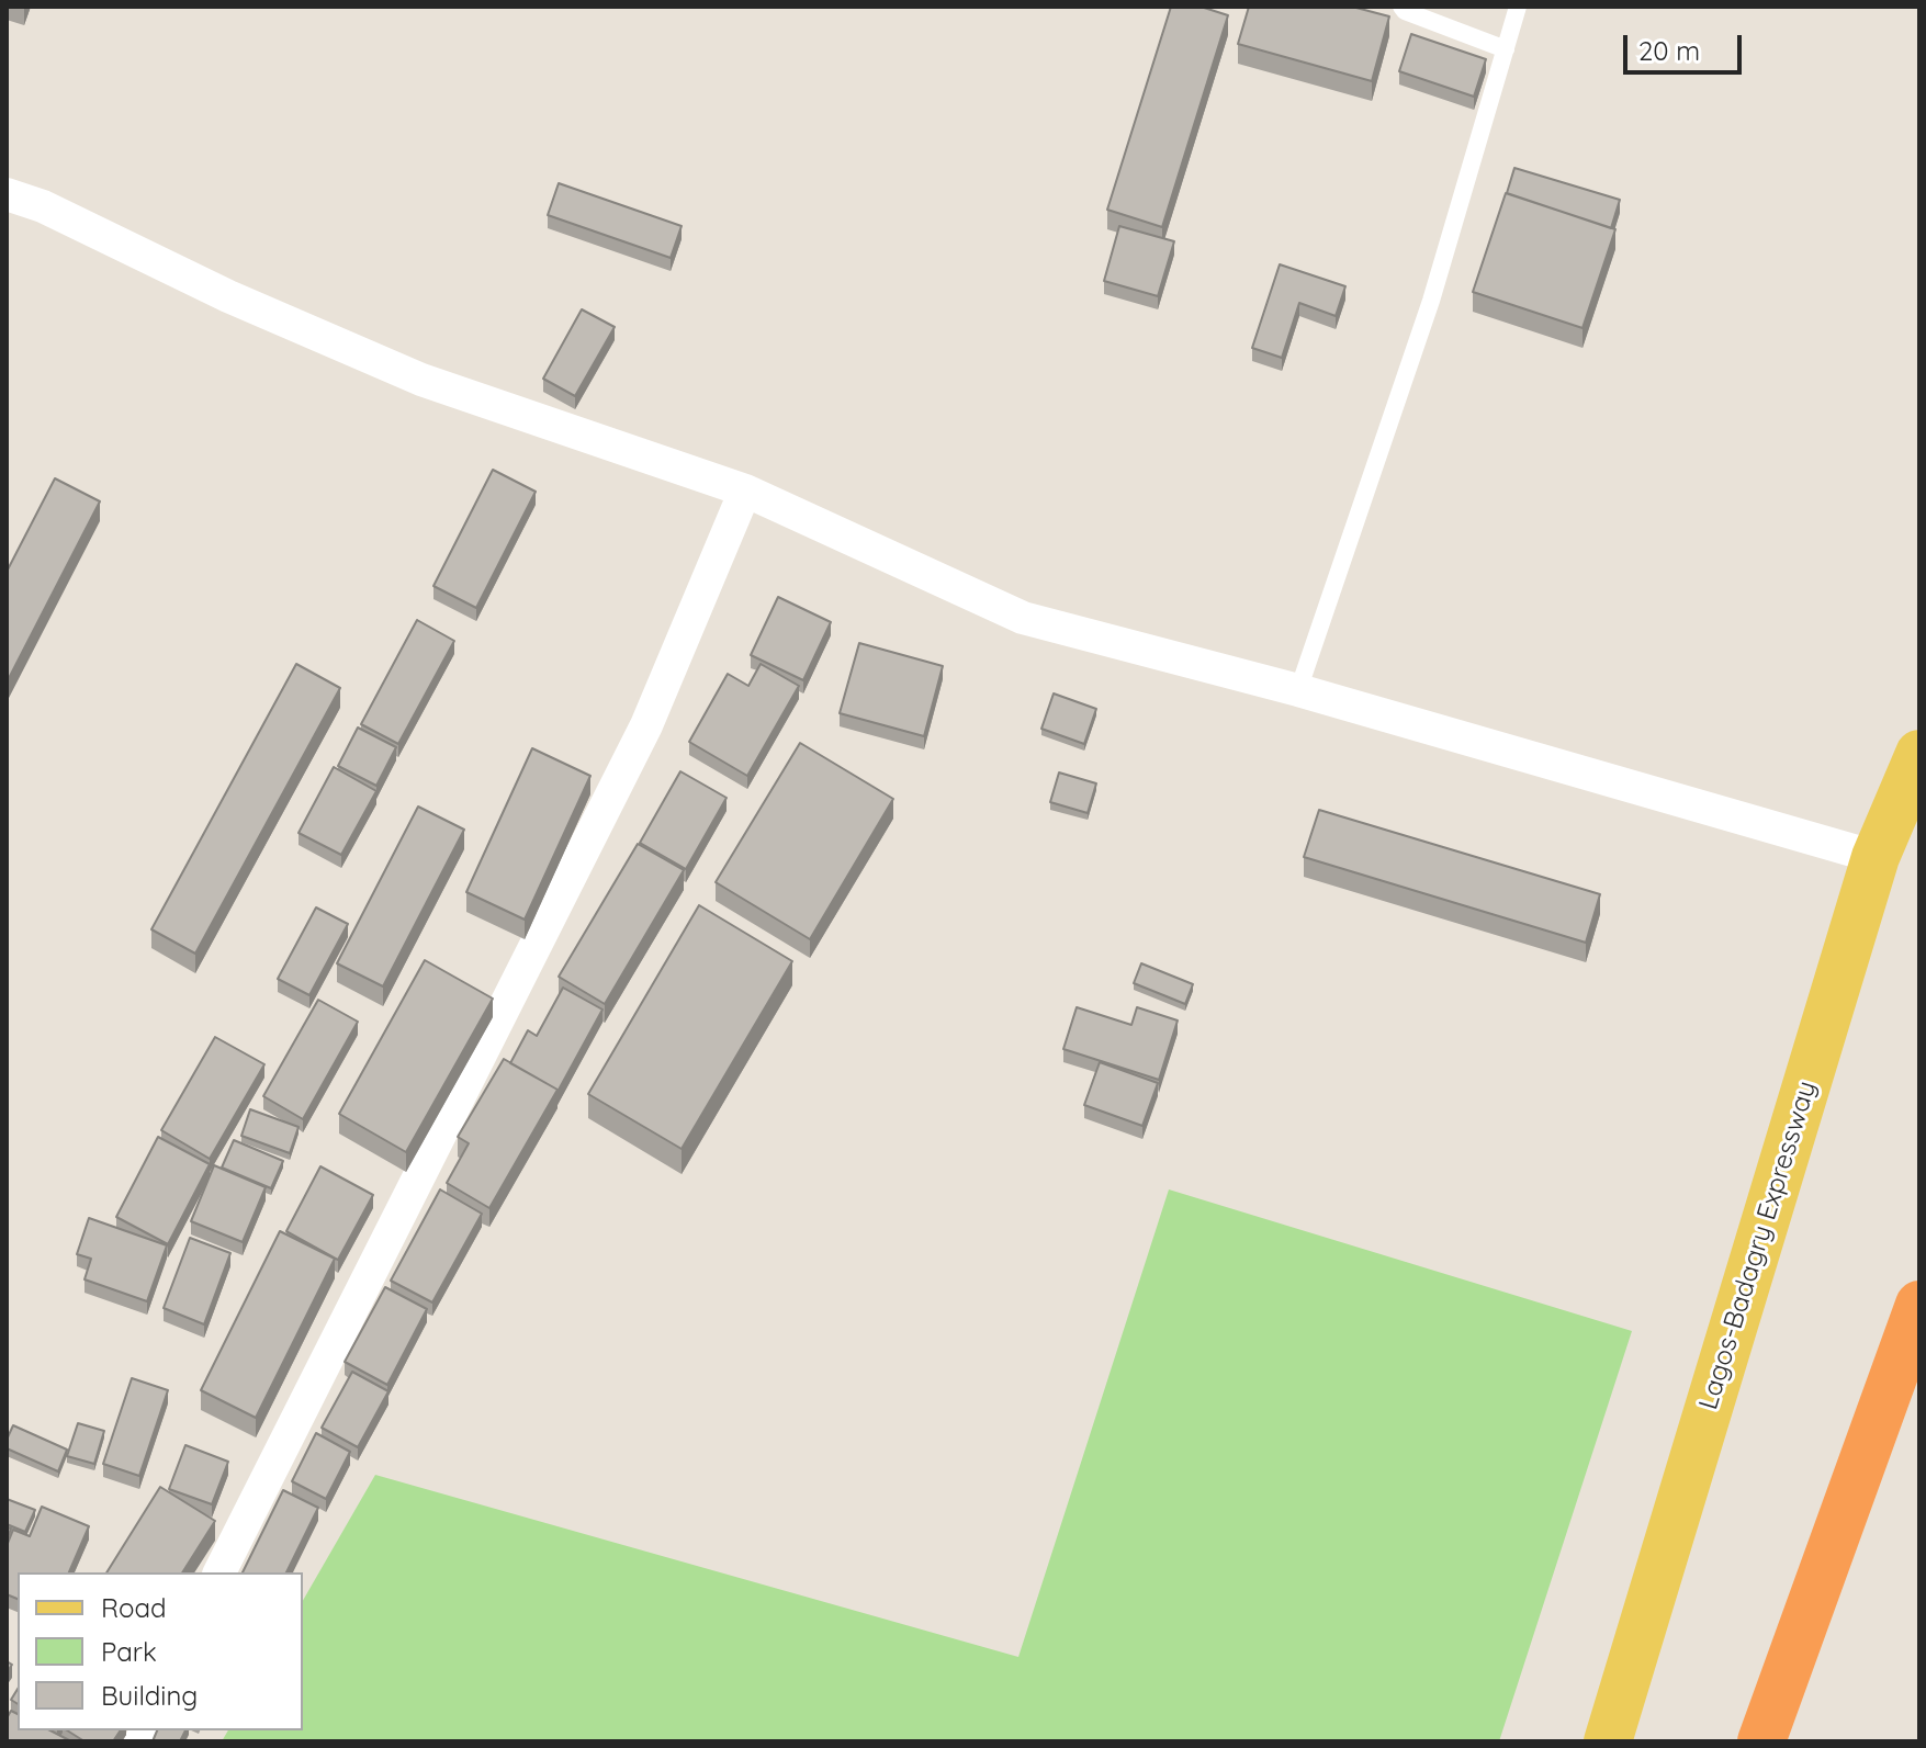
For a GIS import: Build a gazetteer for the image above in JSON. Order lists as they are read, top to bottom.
{
  "streets": {
    "main road": ["Lagos-Badagry Expressway"]
  },
  "legend": ["Road", "Park", "Building"],
  "scale_bar": "20 m"
}
